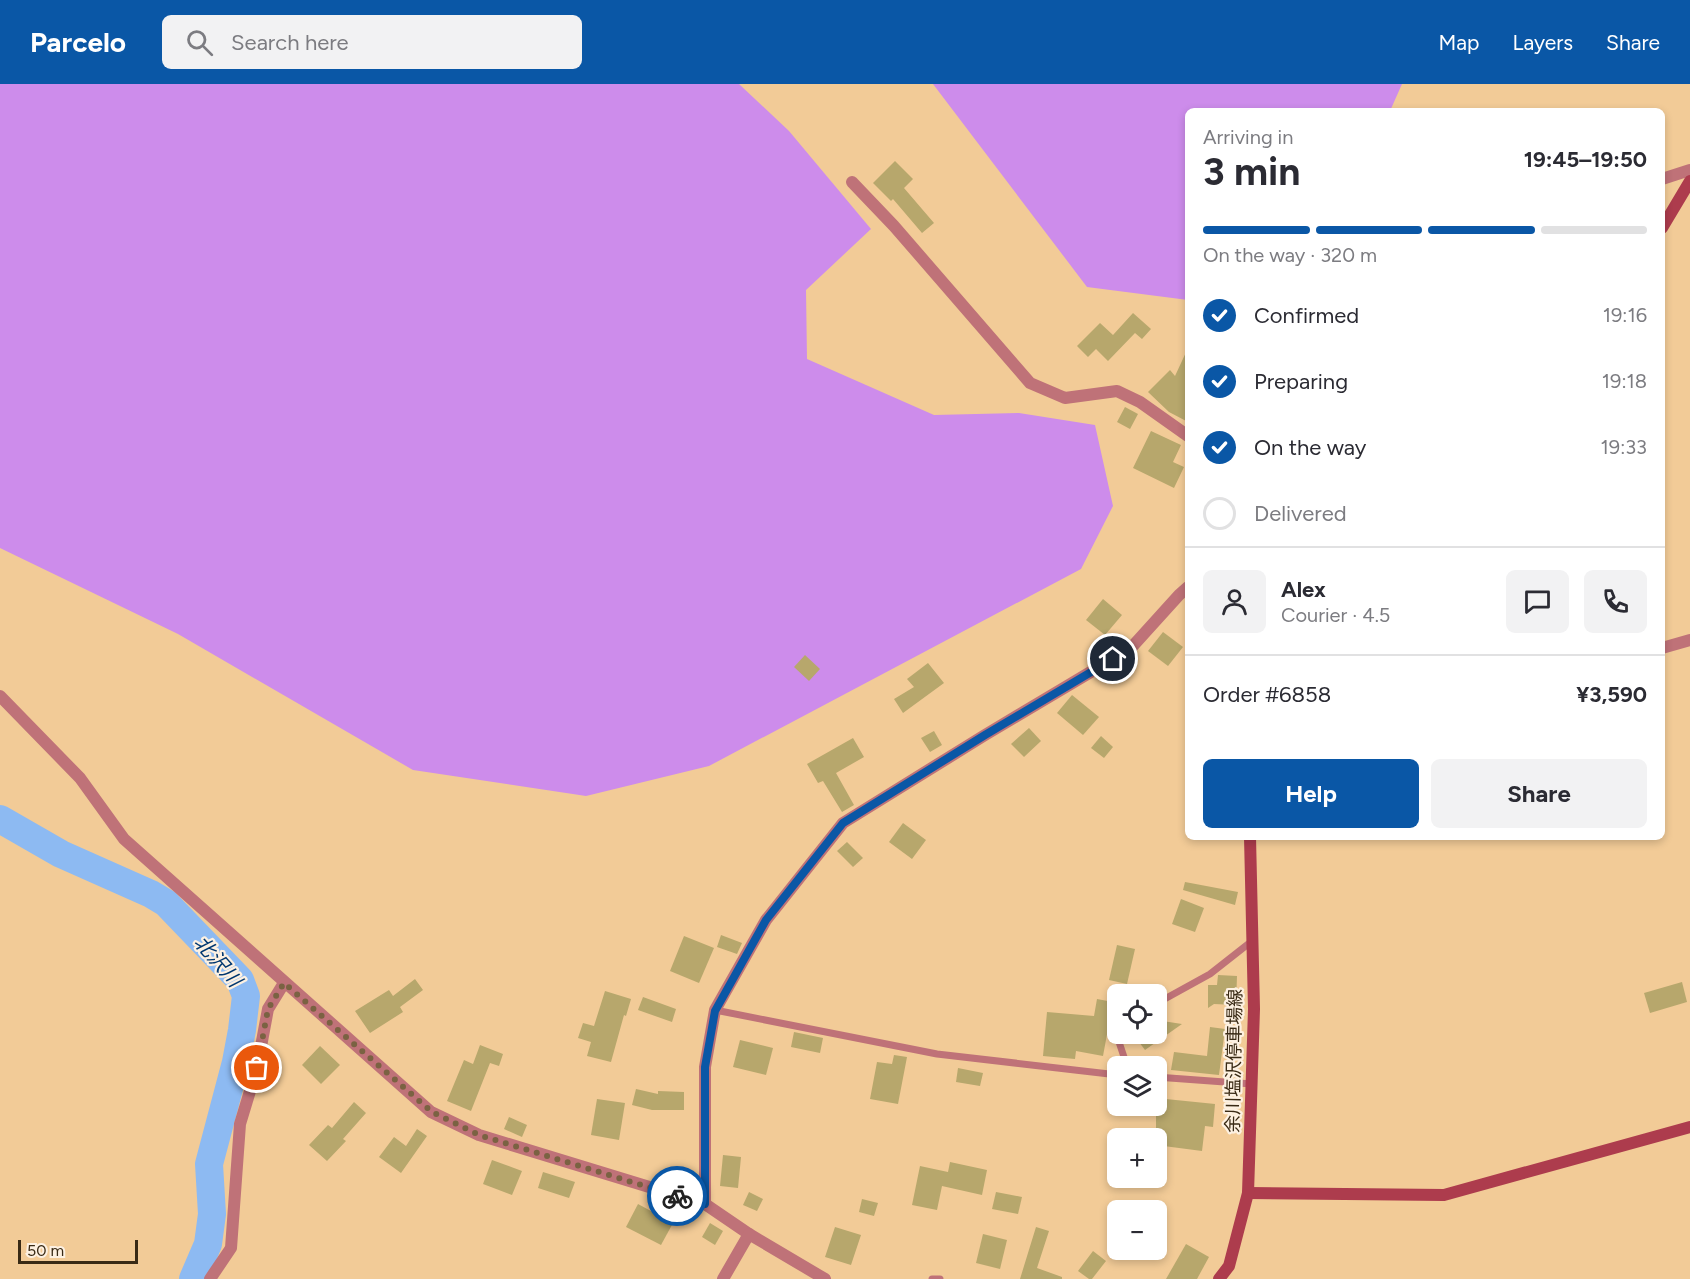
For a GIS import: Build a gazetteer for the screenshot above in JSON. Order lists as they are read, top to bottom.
{
  "streets": {
    "main road": ["余川塩沢停車場線"]
  },
  "water": ["北沢川"],
  "scale_bar": "50 m",
  "page": {
    "header": "Parcelo",
    "search": "Search here",
    "nav": ["Map", "Layers", "Share"],
    "heading": ["3 min", "Arriving in", "19:45–19:50"],
    "panel": [
      "Alex",
      "Courier · 4.5",
      "Order #6858",
      "¥3,590"
    ],
    "bar": "On the way · 320 m",
    "list": [
      ["Confirmed", "19:16"],
      ["Preparing", "19:18"],
      ["On the way", "19:33"],
      "Delivered"
    ],
    "buttons": ["Help", "Share"],
    "map_buttons": ["+", "−"],
    "scale": "50 m"
  }
}
